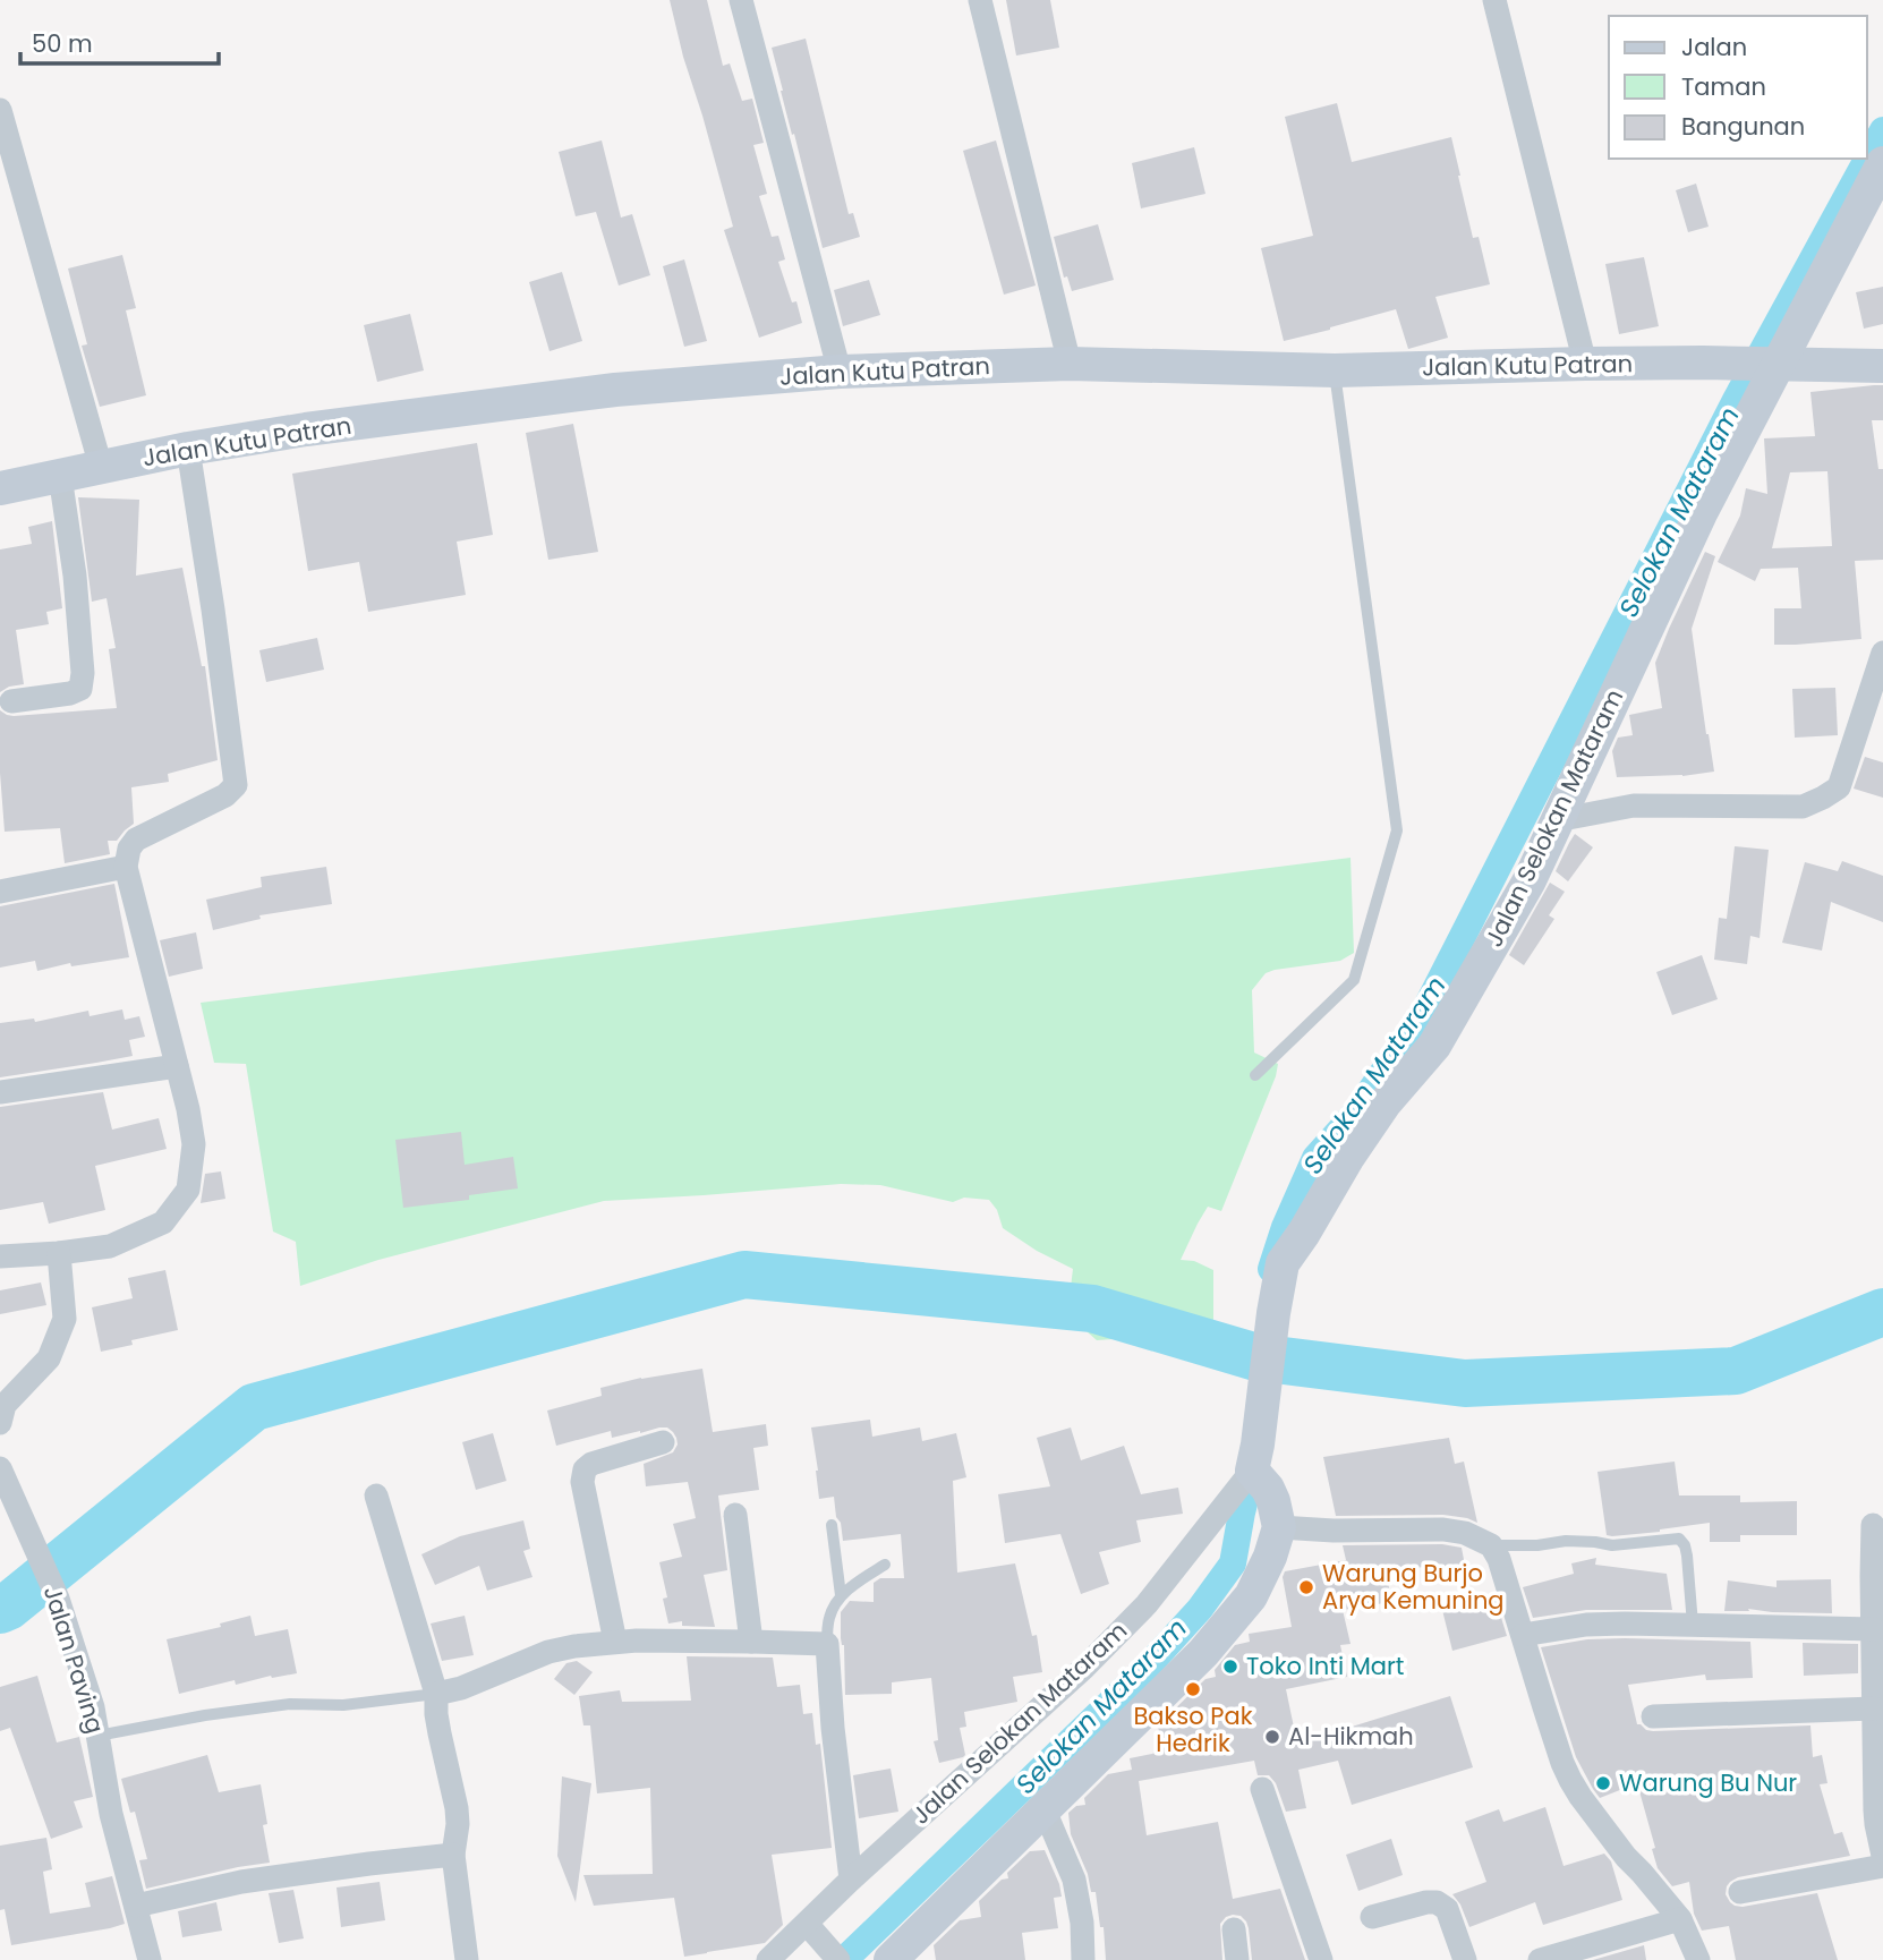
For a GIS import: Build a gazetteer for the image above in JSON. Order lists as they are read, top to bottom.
{
  "streets": {
    "street": ["Jalan Kutu Patran", "Jalan Selokan Mataram", "Jalan Paving"]
  },
  "crossings": [
    ["Jalan Kutu Patran", "Jalan Selokan Mataram"]
  ],
  "water": ["Selokan Mataram"],
  "places": [
    "Warung Burjo Arya Kemuning",
    "Toko Inti Mart",
    "Bakso Pak Hedrik",
    "Al-Hikmah",
    "Warung Bu Nur"
  ],
  "legend": ["Jalan", "Taman", "Bangunan"],
  "scale_bar": "50 m"
}
